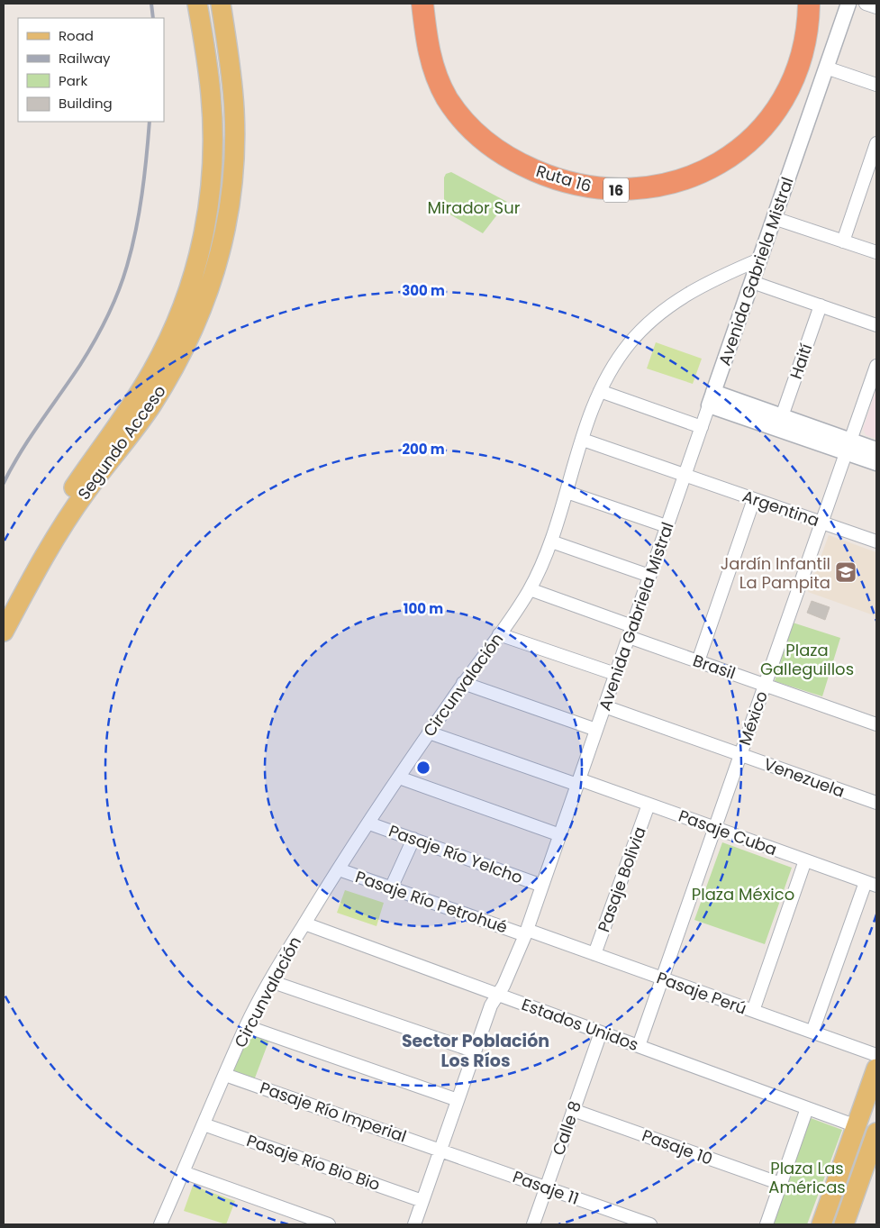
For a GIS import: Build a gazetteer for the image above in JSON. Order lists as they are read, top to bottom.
{
  "streets": {
    "highway": ["Ruta 16", "16"],
    "main road": ["Segundo Acceso"],
    "street": [
      "Avenida Gabriela Mistral",
      "Haití",
      "Argentina",
      "Brasil",
      "Circunvalación",
      "México",
      "Venezuela",
      "Pasaje Cuba",
      "Pasaje Río Yelcho",
      "Pasaje Bolivia",
      "Pasaje Río Petrohué",
      "Pasaje Perú",
      "Estados Unidos",
      "Pasaje Río Imperial",
      "Calle 8",
      "Pasaje 10",
      "Pasaje Río Bio Bio",
      "Pasaje 11"
    ]
  },
  "crossings": [
    ["Avenida Gabriela Mistral", "Argentina"],
    ["Avenida Gabriela Mistral", "Brasil"],
    ["Avenida Gabriela Mistral", "Circunvalación"],
    ["Avenida Gabriela Mistral", "Venezuela"],
    ["Avenida Gabriela Mistral", "Pasaje Cuba"],
    ["Avenida Gabriela Mistral", "Pasaje Río Yelcho"],
    ["Avenida Gabriela Mistral", "Pasaje Río Petrohué"],
    ["Avenida Gabriela Mistral", "Pasaje Perú"],
    ["Avenida Gabriela Mistral", "Estados Unidos"],
    ["Avenida Gabriela Mistral", "Pasaje Río Imperial"],
    ["Avenida Gabriela Mistral", "Pasaje Río Bio Bio"],
    ["Avenida Gabriela Mistral", "Pasaje 11"],
    ["Argentina", "Circunvalación"],
    ["Argentina", "México"],
    ["Brasil", "Circunvalación"],
    ["Brasil", "México"],
    ["Circunvalación", "Pasaje Cuba"],
    ["Circunvalación", "Pasaje Río Yelcho"],
    ["Circunvalación", "Pasaje Río Petrohué"],
    ["Circunvalación", "Estados Unidos"],
    ["Circunvalación", "Pasaje Río Imperial"],
    ["Circunvalación", "Pasaje Río Bio Bio"],
    ["México", "Venezuela"],
    ["México", "Pasaje Cuba"],
    ["México", "Pasaje Perú"],
    ["México", "Estados Unidos"],
    ["Pasaje Cuba", "Pasaje Bolivia"],
    ["Pasaje Bolivia", "Pasaje Perú"],
    ["Pasaje Río Petrohué", "Pasaje Perú"],
    ["Estados Unidos", "Calle 8"],
    ["Pasaje Río Imperial", "Pasaje 11"],
    ["Calle 8", "Pasaje 10"],
    ["Calle 8", "Pasaje 11"]
  ],
  "districts": ["Sector Población Los Ríos"],
  "parks": [
    "Mirador Sur",
    "Plaza Galleguillos",
    "Plaza México",
    "Plaza Las Américas"
  ],
  "places": {
    "school or university": ["Jardín Infantil La Pampita"]
  },
  "legend": [
    "Road",
    "Railway",
    "Park",
    "Building"
  ],
  "rings": ["300 m", "200 m", "100 m"]
}
